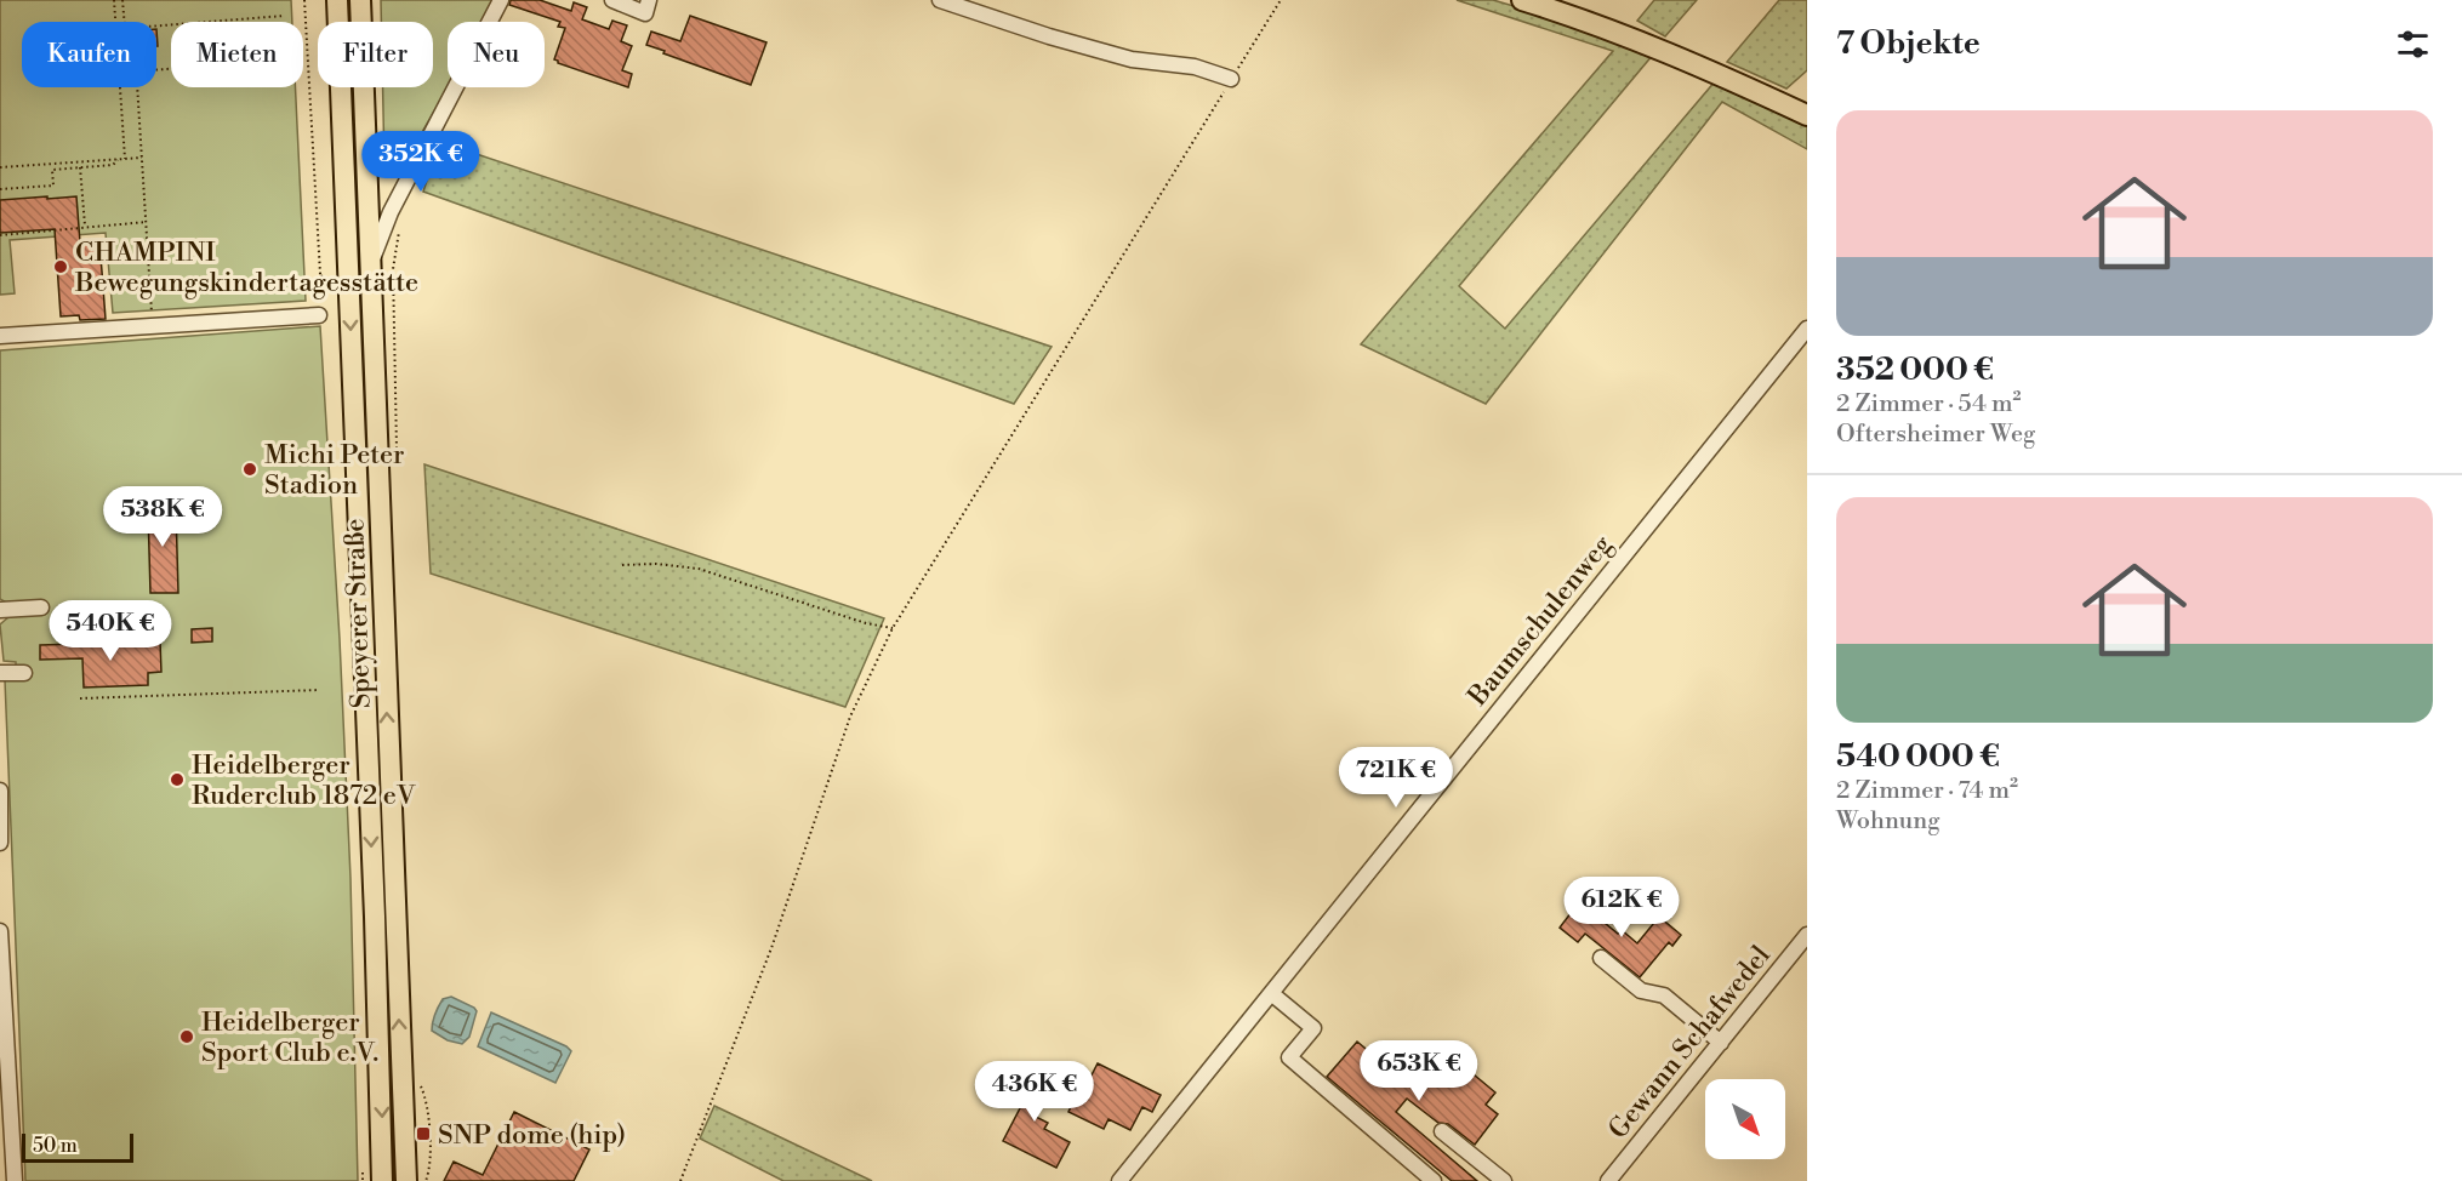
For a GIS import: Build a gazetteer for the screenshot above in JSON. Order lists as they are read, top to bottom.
{
  "streets": {
    "main road": ["Speyerer Straße"],
    "street": ["Baumschulenweg", "Gewann Schafwedel"]
  },
  "places": {
    "other": [
      "CHAMPINI Bewegungskindertagesstätte",
      "Michi Peter Stadion",
      "Heidelberger Ruderclub 1872 eV",
      "Heidelberger Sport Club e.V."
    ],
    "transit": ["SNP dome (hip)"]
  },
  "scale_bar": "50 m",
  "north": "bottom right",
  "page": {
    "heading": "7 Objekte",
    "chip": [
      "Kaufen",
      "Mieten",
      "Filter",
      "Neu"
    ],
    "list": [
      {
        "name": "352 000 €",
        "note": "2 Zimmer · 54 m² · Oftersheimer Weg"
      },
      {
        "name": "540 000 €",
        "note": "2 Zimmer · 74 m² · Wohnung"
      }
    ],
    "price": [
      "352K €",
      "538K €",
      "540K €",
      "721K €",
      "612K €",
      "653K €",
      "436K €"
    ],
    "scale": "50 m"
  }
}
